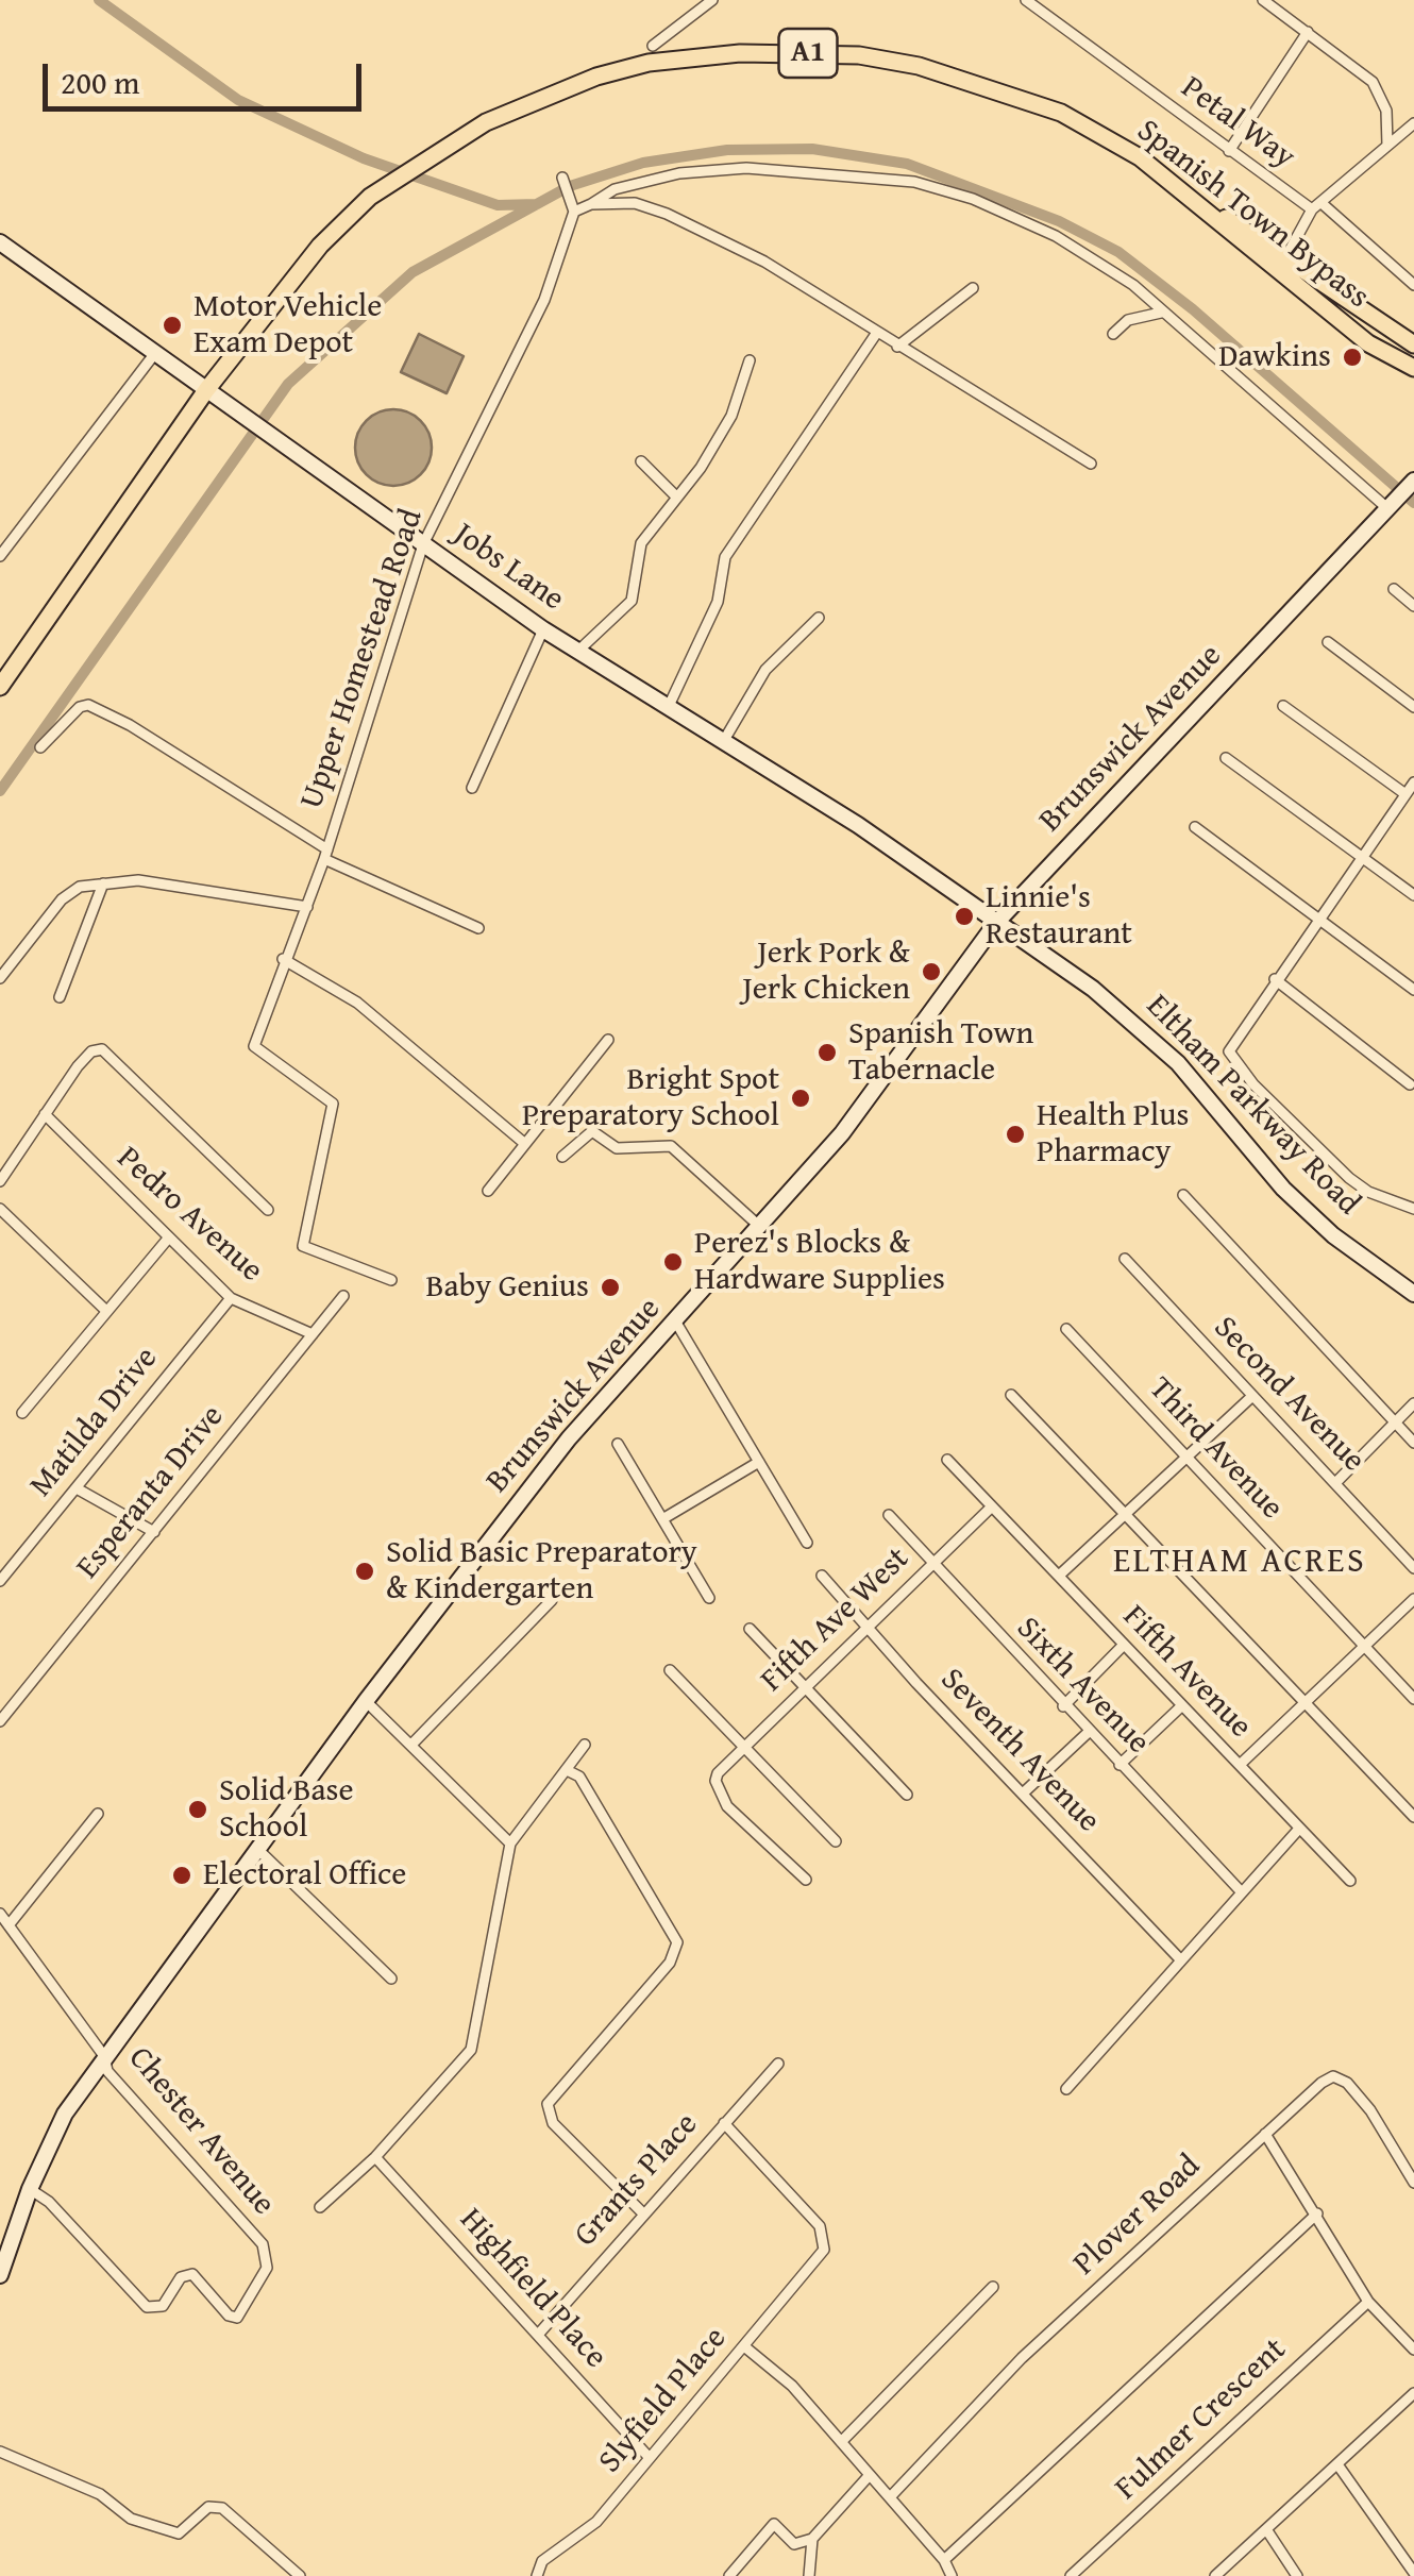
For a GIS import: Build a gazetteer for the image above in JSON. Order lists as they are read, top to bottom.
{
  "streets": {
    "main road": [
      "A1",
      "Spanish Town Bypass",
      "Jobs Lane",
      "Brunswick Avenue",
      "Eltham Parkway Road"
    ],
    "street": [
      "Petal Way",
      "Upper Homestead Road",
      "Pedro Avenue",
      "Second Avenue",
      "Matilda Drive",
      "Third Avenue",
      "Esperanta Drive",
      "Fifth Ave West",
      "Fifth Avenue",
      "Sixth Avenue",
      "Seventh Avenue",
      "Chester Avenue",
      "Grants Place",
      "Plover Road",
      "Highfield Place",
      "Slyfield Place",
      "Fulmer Crescent"
    ]
  },
  "crossings": [
    ["A1", "Spanish Town Bypass"],
    ["Spanish Town Bypass", "Jobs Lane"],
    ["Jobs Lane", "Upper Homestead Road"],
    ["Jobs Lane", "Brunswick Avenue"],
    ["Jobs Lane", "Eltham Parkway Road"],
    ["Brunswick Avenue", "Eltham Parkway Road"],
    ["Brunswick Avenue", "Chester Avenue"],
    ["Pedro Avenue", "Matilda Drive"],
    ["Pedro Avenue", "Esperanta Drive"],
    ["Fifth Ave West", "Fifth Avenue"],
    ["Fifth Ave West", "Sixth Avenue"],
    ["Fifth Ave West", "Seventh Avenue"],
    ["Grants Place", "Highfield Place"],
    ["Grants Place", "Slyfield Place"],
    ["Highfield Place", "Slyfield Place"]
  ],
  "districts": ["ELTHAM ACRES"],
  "places": [
    "Motor Vehicle Exam Depot",
    "Dawkins",
    "Linnie's Restaurant",
    "Jerk Pork & Jerk Chicken",
    "Spanish Town Tabernacle",
    "Bright Spot Preparatory School",
    "Health Plus Pharmacy",
    "Perez's Blocks & Hardware Supplies",
    "Baby Genius",
    "Solid Basic Preparatory & Kindergarten",
    "Solid Base School",
    "Electoral Office"
  ],
  "scale_bar": "200 m"
}
